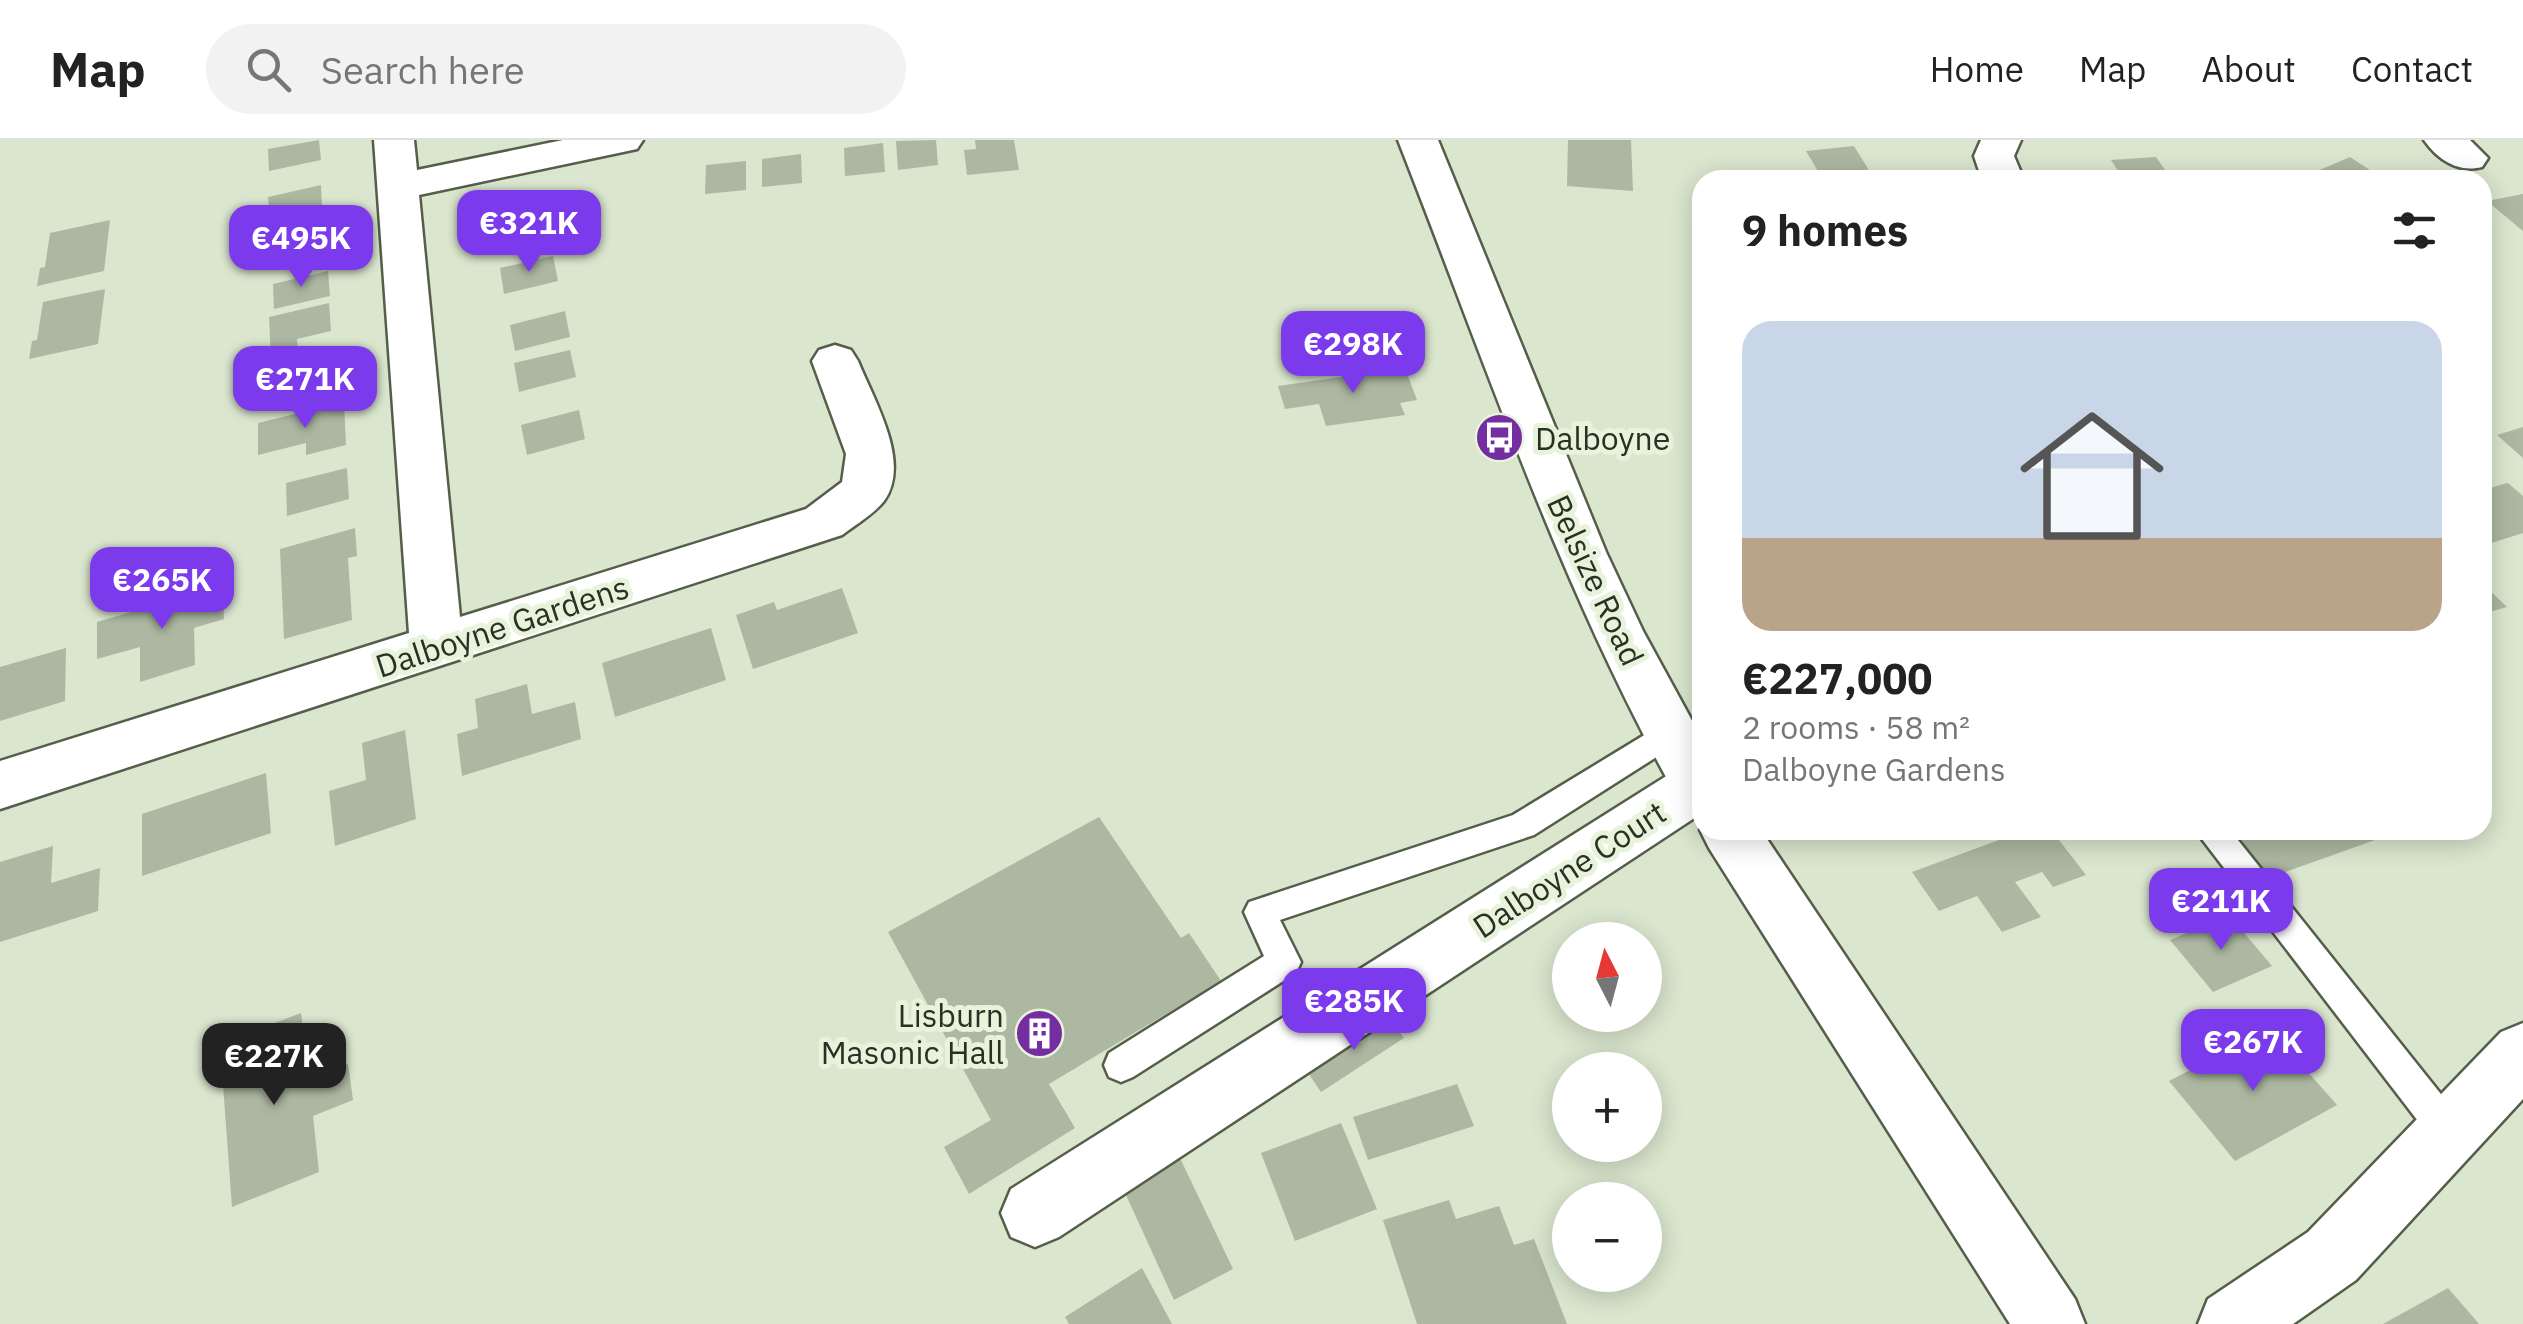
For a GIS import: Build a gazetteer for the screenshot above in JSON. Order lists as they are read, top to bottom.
{
  "streets": {
    "street": ["Belsize Road", "Dalboyne Gardens", "Dalboyne Court"]
  },
  "places": {
    "bus stop": ["Dalboyne"],
    "building": ["Lisburn Masonic Hall"]
  },
  "north": "top",
  "page": {
    "header": "Map",
    "search": "Search here",
    "nav": [
      "Home",
      "Map",
      "About",
      "Contact"
    ],
    "heading": "9 homes",
    "price": [
      "€321K",
      "€495K",
      "€298K",
      "€271K",
      "€265K",
      "€211K",
      "€285K",
      "€267K",
      "€227K"
    ],
    "list": [
      {
        "name": "€227,000",
        "note": "2 rooms · 58 m² · Dalboyne Gardens"
      }
    ],
    "map_buttons": ["+", "−"]
  }
}
